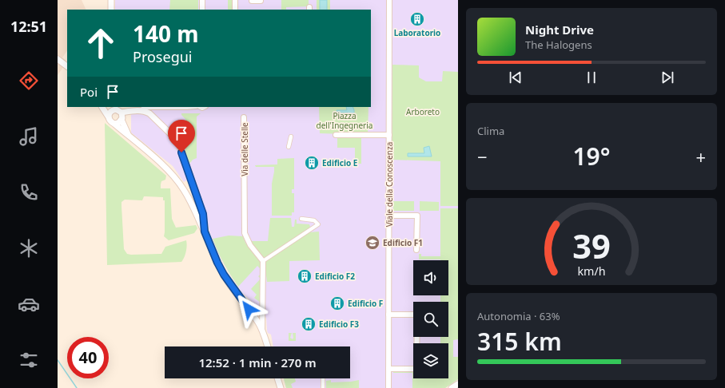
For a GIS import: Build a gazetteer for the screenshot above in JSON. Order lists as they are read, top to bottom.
{
  "streets": {
    "street": ["Via delle Stelle", "Viale della Conoscenza"]
  },
  "parks": ["Arboreto", "Piazza dell'Ingegneria"],
  "places": {
    "building": [
      "Laboratorio",
      "Edificio E",
      "Edificio F2",
      "Edificio F",
      "Edificio F3"
    ],
    "school or university": ["Edificio F1"]
  },
  "page": {
    "tabs": "12:51",
    "turn": ["140 m", "Prosegui"],
    "song": ["Night Drive", "The Halogens"],
    "then": "Poi",
    "tile": [
      "Clima",
      ["Autonomia · 63%", "315 km"]
    ],
    "heat": ["−", "19°", "+"],
    "limit": "40",
    "trip": "12:52 · 1 min · 270 m",
    "gauge": ["39", "km/h"]
  }
}
